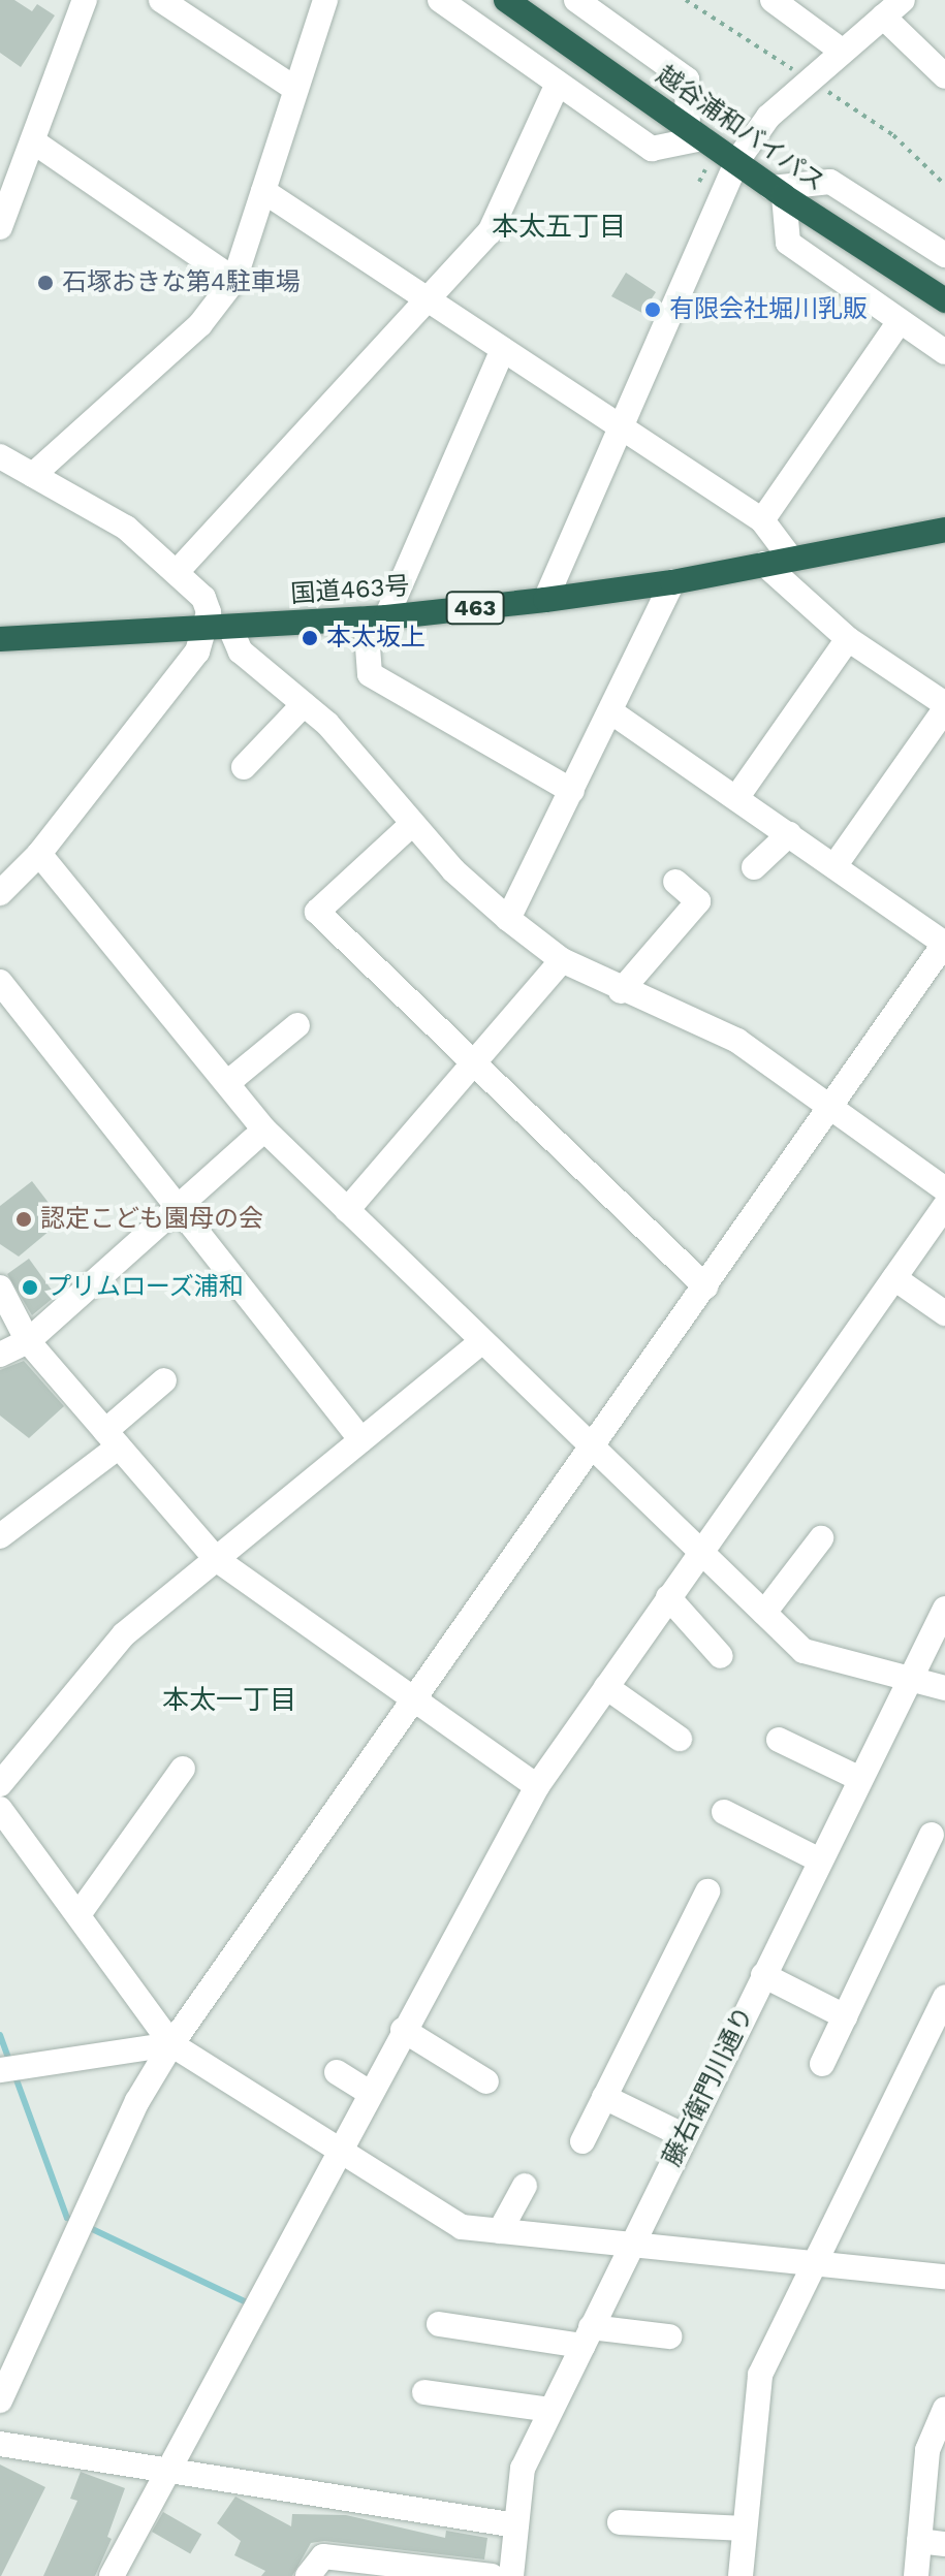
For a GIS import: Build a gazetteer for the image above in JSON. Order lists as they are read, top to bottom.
{
  "streets": {
    "highway": ["越谷浦和バイパス", "国道463号", "463"],
    "street": ["藤右衛門川通り"]
  },
  "districts": ["本太五丁目", "本太一丁目"],
  "places": [
    "石塚おきな第4駐車場",
    "有限会社堀川乳販",
    "本太坂上",
    "認定こども園母の会",
    "プリムローズ浦和"
  ]
}
